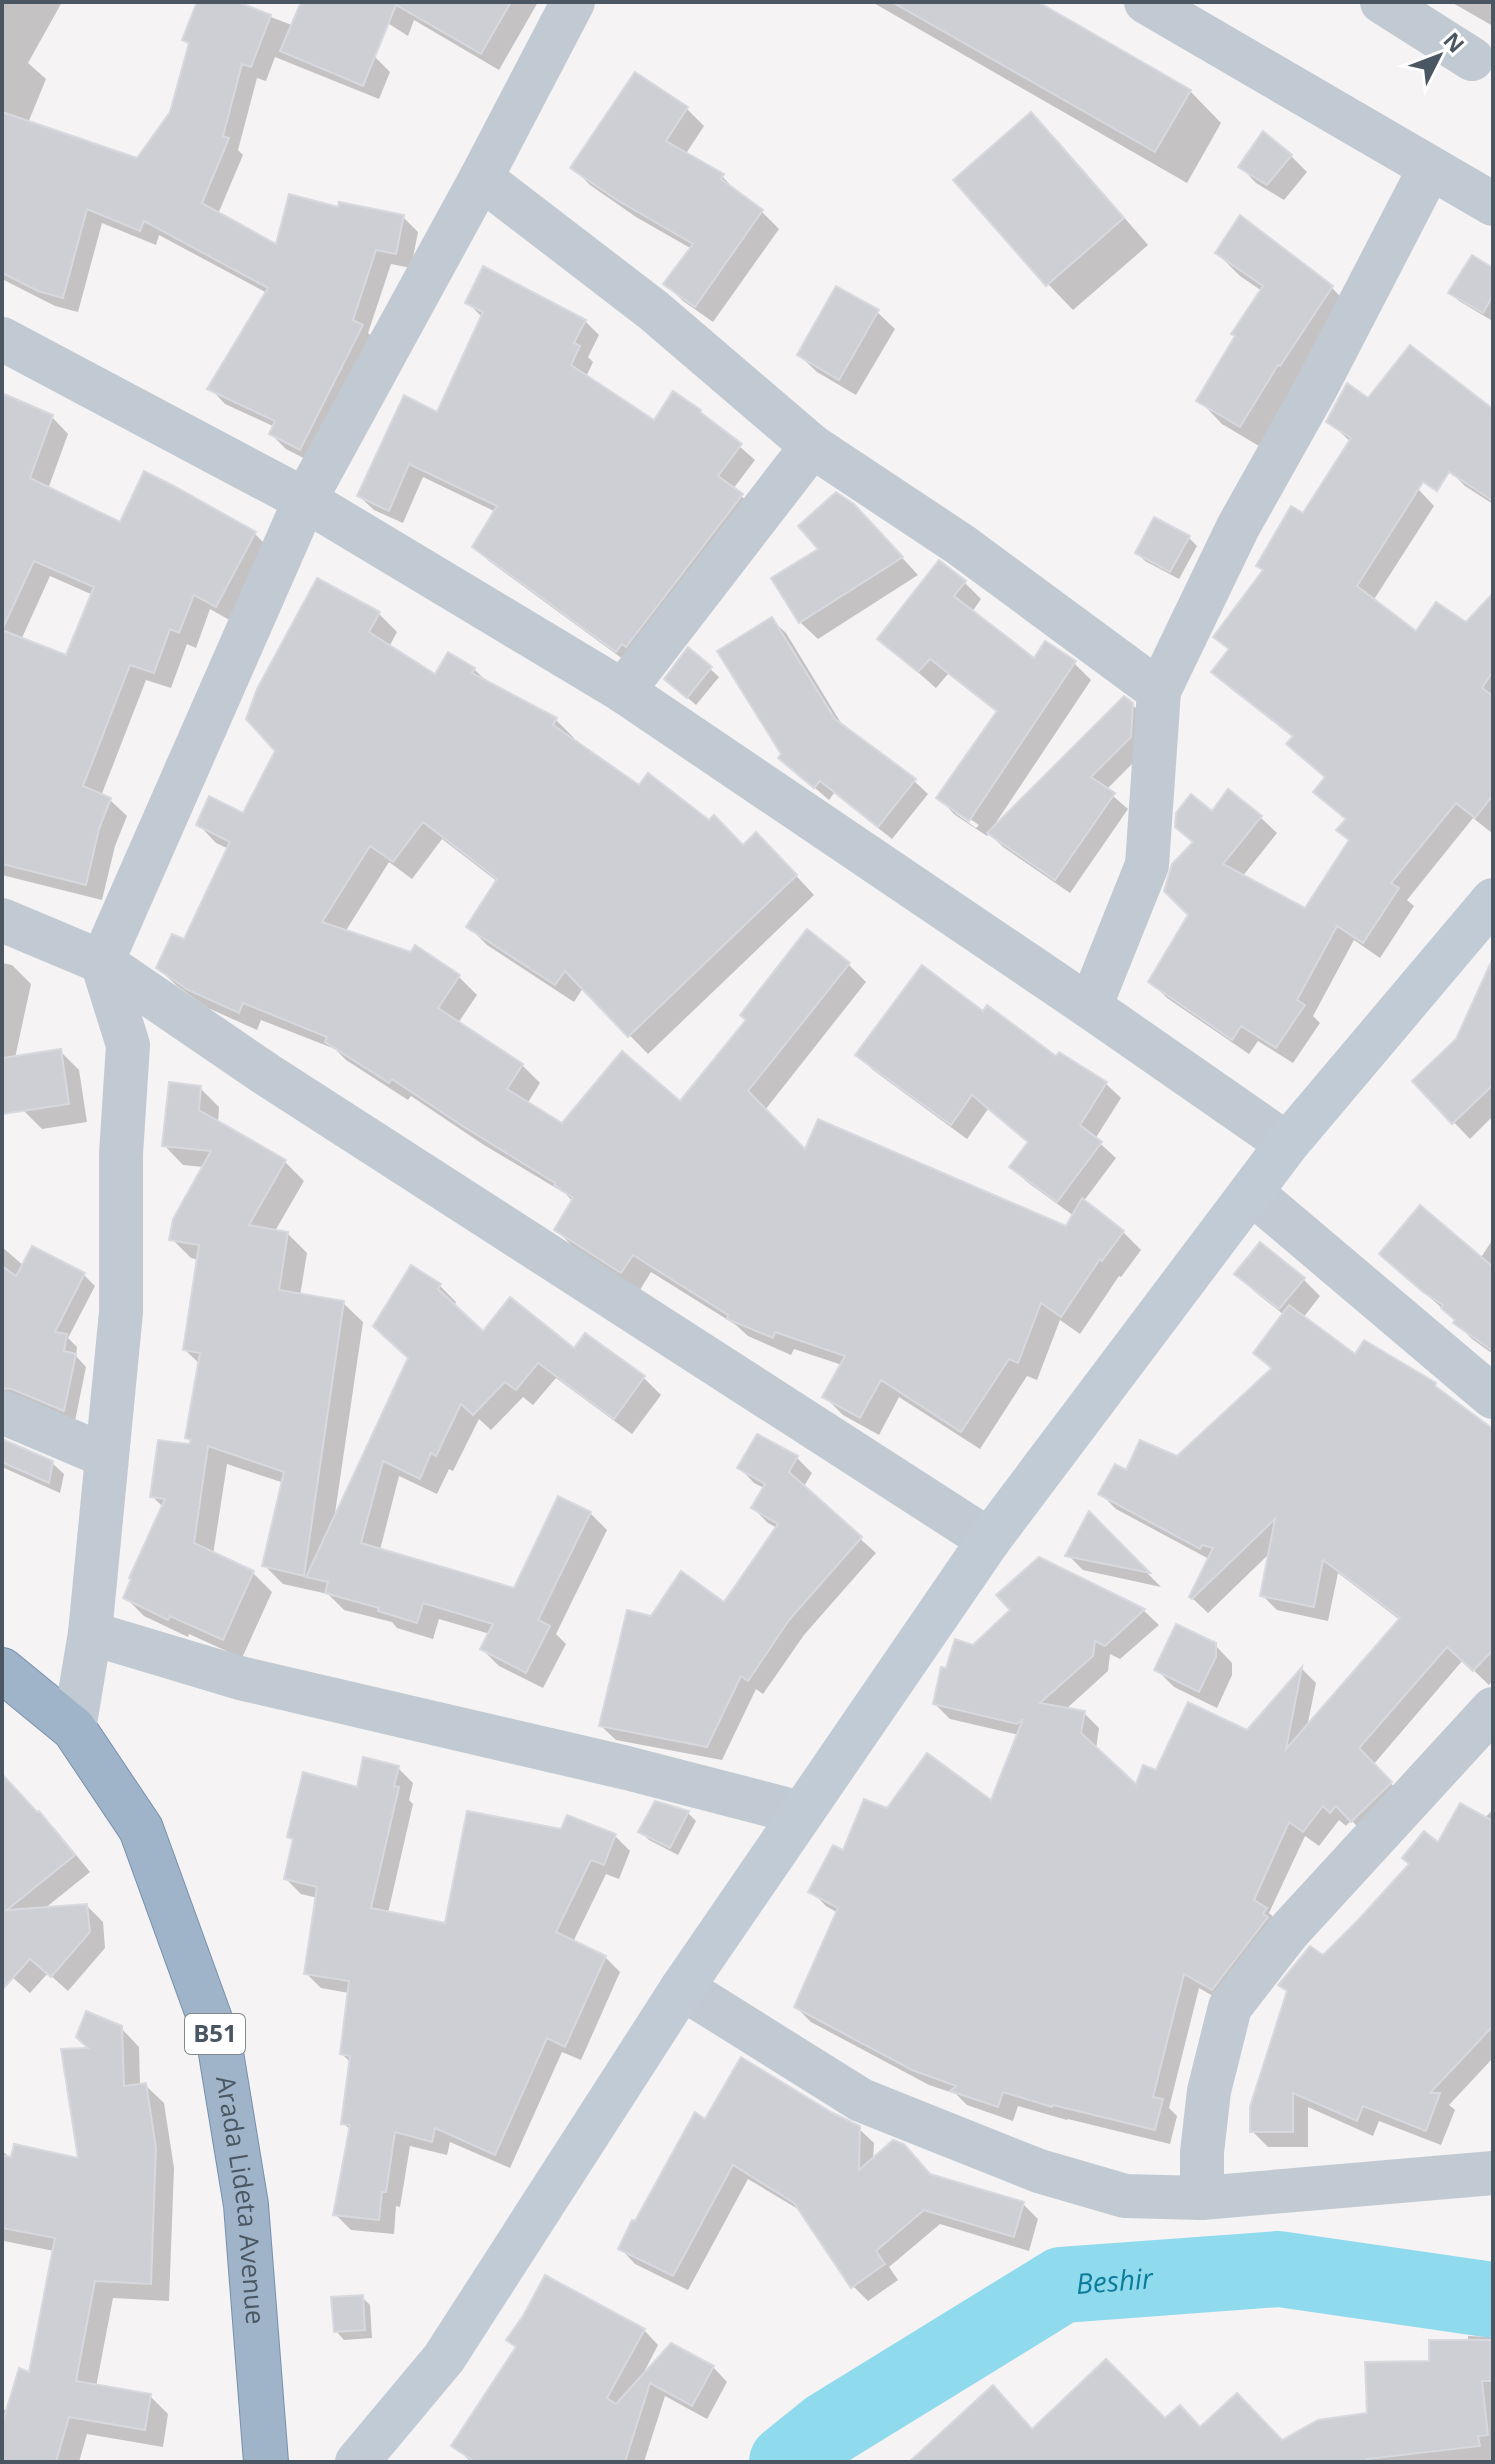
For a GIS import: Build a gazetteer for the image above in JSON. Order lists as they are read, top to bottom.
{
  "streets": {
    "highway": ["B51", "Arada Lideta Avenue"]
  },
  "water": ["Beshir"],
  "north": "top right"
}
